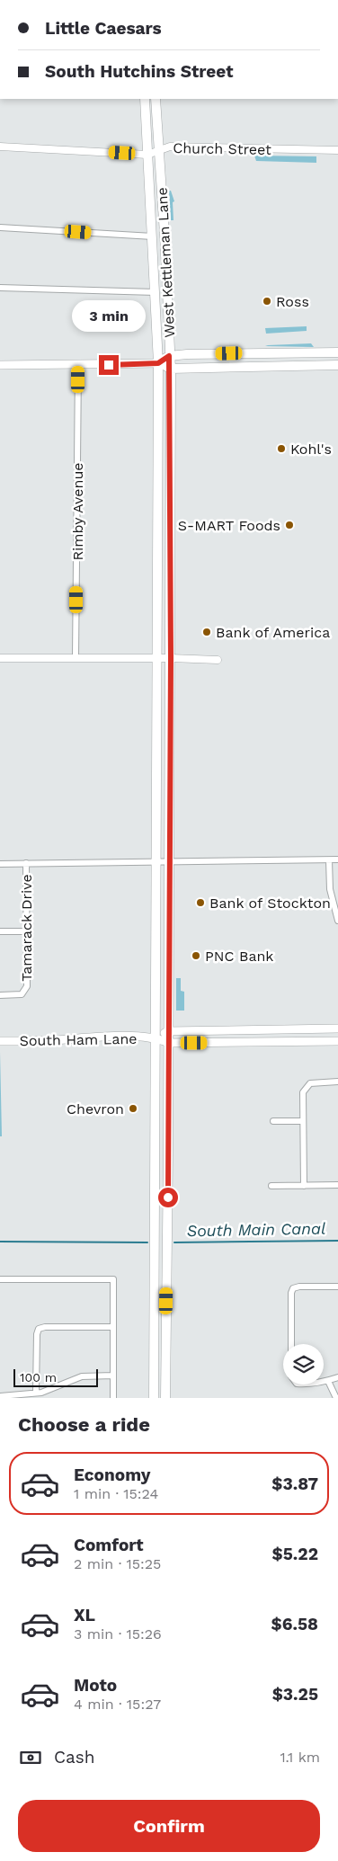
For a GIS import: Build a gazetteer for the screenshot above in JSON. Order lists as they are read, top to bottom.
{
  "streets": {
    "main road": ["West Kettleman Lane", "South Ham Lane"],
    "street": ["Church Street", "Rimby Avenue", "Tamarack Drive"]
  },
  "crossings": [
    ["Church Street", "West Kettleman Lane"],
    ["West Kettleman Lane", "South Ham Lane"]
  ],
  "water": ["South Main Canal"],
  "places": [
    "Ross",
    "Kohl's",
    "S-MART Foods",
    "Bank of America",
    "Bank of Stockton",
    "PNC Bank",
    "Chevron"
  ],
  "scale_bar": "100 m",
  "page": {
    "banner": ["Little Caesars", "South Hutchins Street"],
    "bubble": "3 min",
    "scale": "100 m",
    "heading": "Choose a ride",
    "list": [
      {
        "name": "Economy",
        "note": "1 min · 15:24",
        "value": "$3.87"
      },
      {
        "name": "Comfort",
        "note": "2 min · 15:25",
        "value": "$5.22"
      },
      {
        "name": "XL",
        "note": "3 min · 15:26",
        "value": "$6.58"
      },
      {
        "name": "Moto",
        "note": "4 min · 15:27",
        "value": "$3.25"
      }
    ],
    "pay": ["Cash", "1.1 km"],
    "buttons": "Confirm"
  }
}
